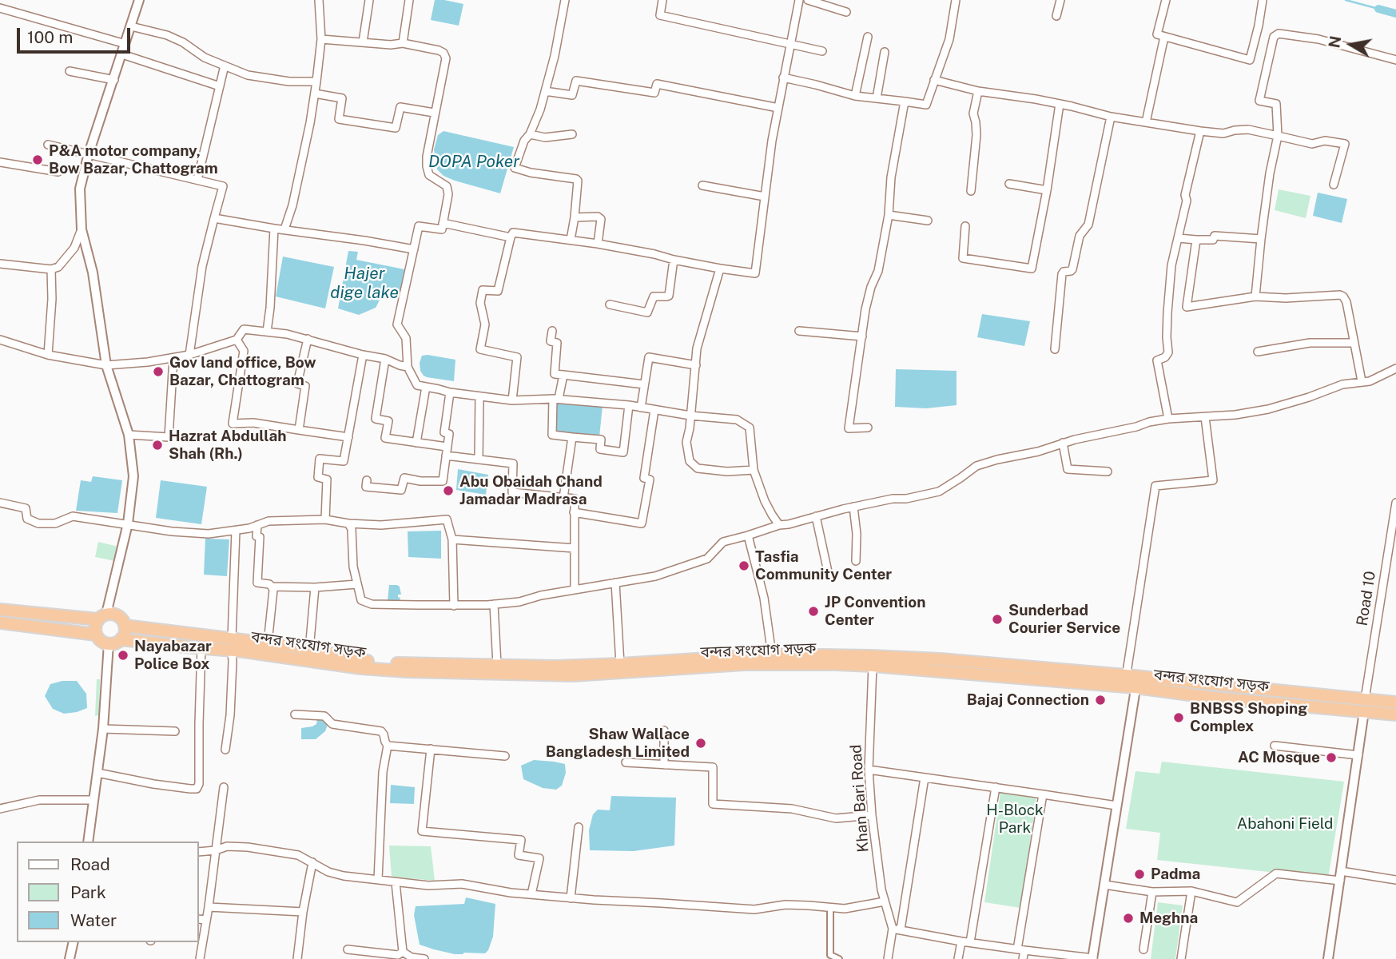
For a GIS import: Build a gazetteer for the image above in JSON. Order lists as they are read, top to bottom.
{
  "streets": {
    "highway": ["বন্দর সংযোগ সড়ক"],
    "street": ["Road 10", "Khan Bari Road"]
  },
  "crossings": [
    ["Road 10", "বন্দর সংযোগ সড়ক"],
    ["বন্দর সংযোগ সড়ক", "Khan Bari Road"]
  ],
  "water": ["DOPA Poker", "Hajer dige lake"],
  "parks": ["H-Block Park", "Abahoni Field"],
  "places": [
    "P&A motor company, Bow Bazar, Chattogram",
    "Gov land office, Bow Bazar, Chattogram",
    "Hazrat Abdullah Shah (Rh.)",
    "Abu Obaidah Chand Jamadar Madrasa",
    "Tasfia Community Center",
    "JP Convention Center",
    "Sunderbad Courier Service",
    "Nayabazar Police Box",
    "Bajaj Connection",
    "BNBSS Shoping Complex",
    "Shaw Wallace Bangladesh Limited",
    "AC Mosque",
    "Padma",
    "Meghna"
  ],
  "legend": ["Road", "Park", "Water"],
  "scale_bar": "100 m",
  "north": "left"
}
